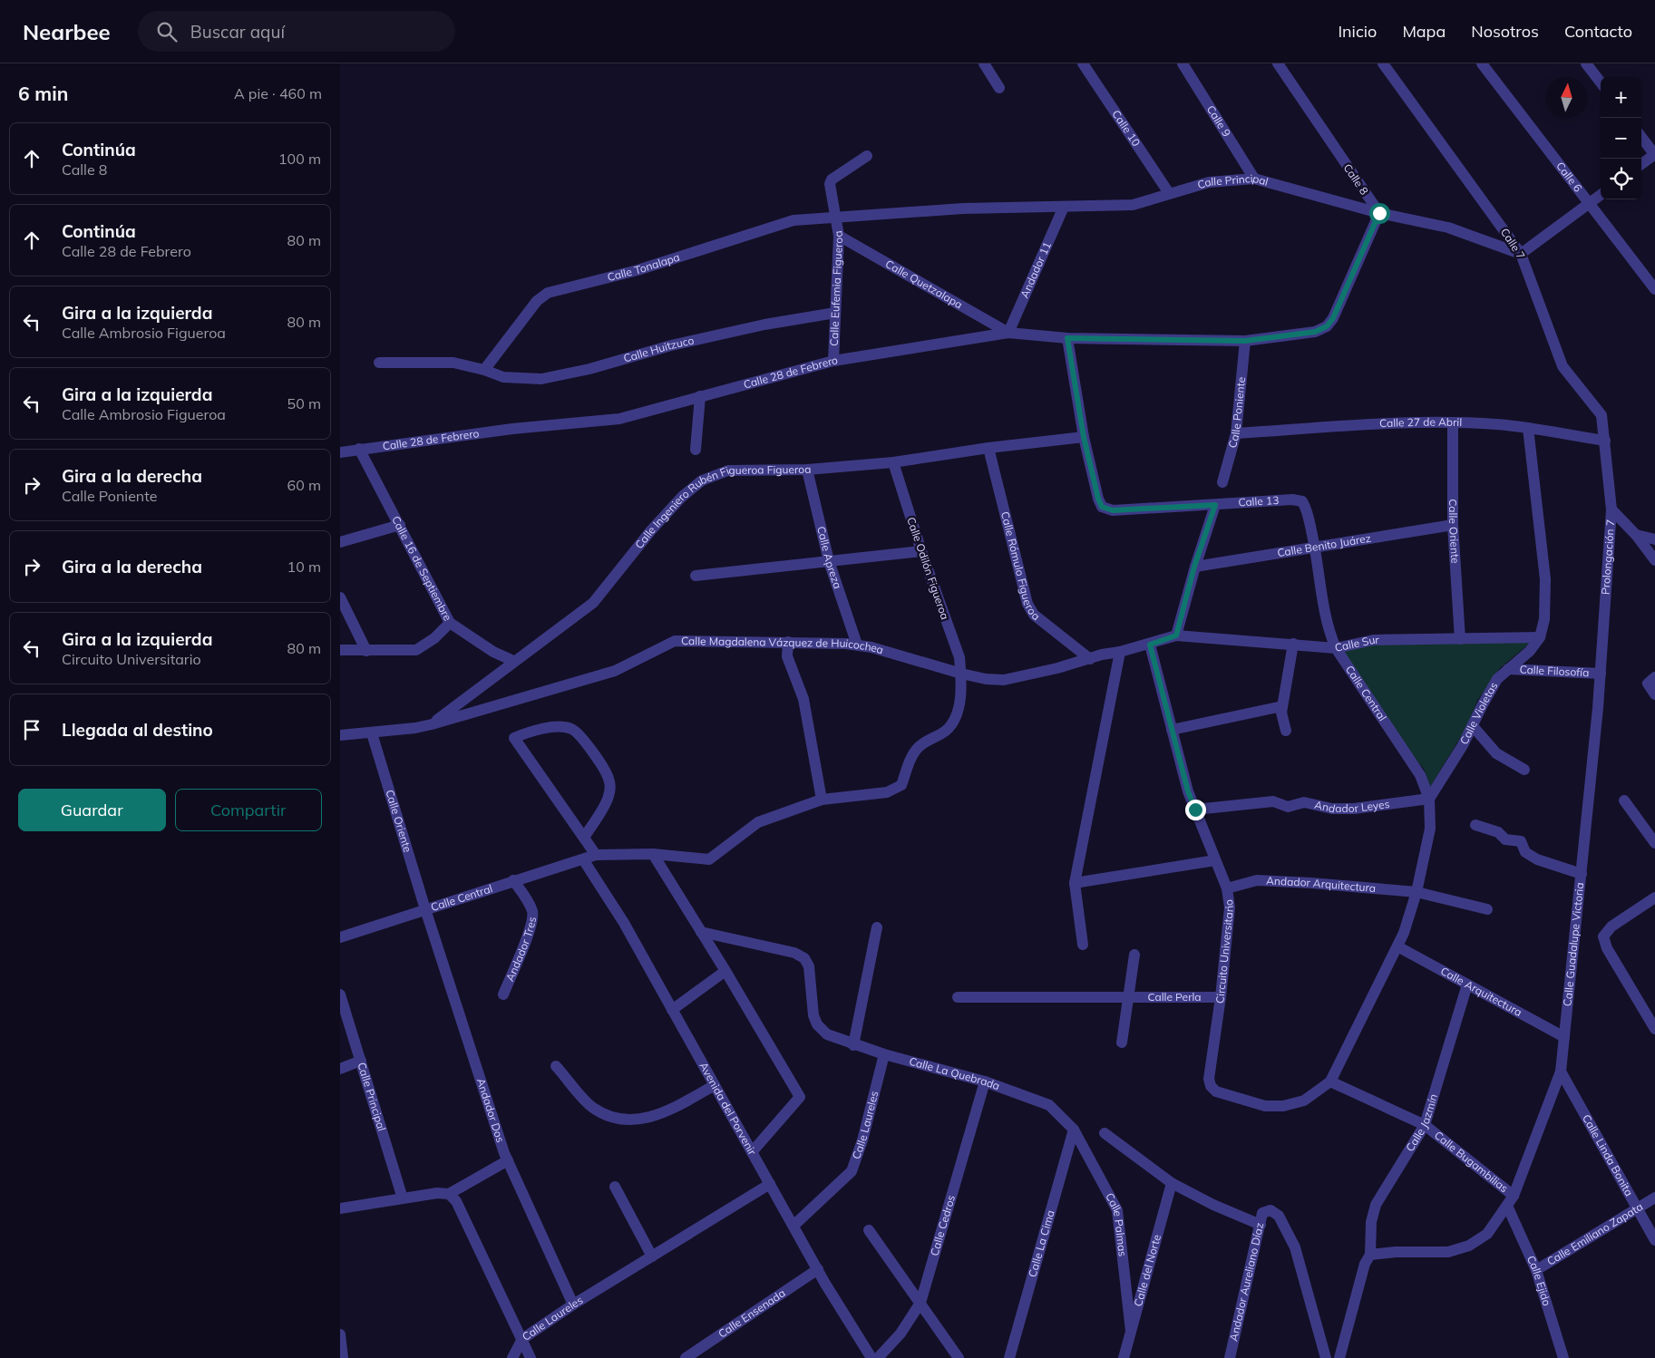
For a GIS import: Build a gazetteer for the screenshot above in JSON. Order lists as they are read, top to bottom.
{
  "streets": {
    "street": [
      "Calle 9",
      "Calle 10",
      "Calle 6",
      "Calle 8",
      "Calle Principal",
      "Calle 7",
      "Calle Tonalapa",
      "Andador 11",
      "Calle Quetzalapa",
      "Calle Eufemia Figueroa",
      "Calle Huitzuco",
      "Calle 28 de Febrero",
      "Calle Poniente",
      "Calle 27 de Abril",
      "Calle 13",
      "Calle Ingeniero Rubén Figueroa Figueroa",
      "Calle Oriente",
      "Calle Benito Juárez",
      "Prolongación 7",
      "Calle Apreza",
      "Calle Rómulo Figueroa",
      "Calle 16 de Septiembre",
      "Calle Odilón Figueroa",
      "Calle Sur",
      "Calle Magdalena Vázquez de Huicochea",
      "Calle Filosofía",
      "Calle Central",
      "Calle Violetas",
      "Andador Leyes",
      "Andador Arquitectura",
      "Calle Guadalupe Victoria",
      "Andador Tres",
      "Circuito Universitario",
      "Calle Arquitectura",
      "Calle Perla",
      "Calle La Quebrada",
      "Avenida del Porvenir",
      "Andador Dos",
      "Calle Jazmín",
      "Calle Laureles",
      "Calle Linda Bonita",
      "Calle Bugambilias",
      "Calle Cedros",
      "Calle Palmas",
      "Calle Emiliano Zapata",
      "Calle La Cima",
      "Calle del Norte",
      "Calle Ejido",
      "Andador Aureliano Díaz",
      "Calle Ensenada"
    ]
  },
  "crossings": [
    ["Calle 9", "Calle Principal"],
    ["Calle 10", "Calle Principal"],
    ["Calle 8", "Calle Principal"],
    ["Calle Principal", "Calle 7"],
    ["Calle Principal", "Calle Tonalapa"],
    ["Calle Principal", "Andador 11"],
    ["Calle Principal", "Calle Eufemia Figueroa"],
    ["Calle 7", "Calle 27 de Abril"],
    ["Calle 7", "Prolongación 7"],
    ["Calle Tonalapa", "Calle Eufemia Figueroa"],
    ["Calle Tonalapa", "Calle Huitzuco"],
    ["Andador 11", "Calle Quetzalapa"],
    ["Andador 11", "Calle 28 de Febrero"],
    ["Calle Quetzalapa", "Calle Eufemia Figueroa"],
    ["Calle Quetzalapa", "Calle 28 de Febrero"],
    ["Calle Eufemia Figueroa", "Calle Huitzuco"],
    ["Calle Eufemia Figueroa", "Calle 28 de Febrero"],
    ["Calle 28 de Febrero", "Calle Poniente"],
    ["Calle 28 de Febrero", "Calle 16 de Septiembre"],
    ["Calle Poniente", "Calle 27 de Abril"],
    ["Calle 27 de Abril", "Calle Oriente"],
    ["Calle 27 de Abril", "Prolongación 7"],
    ["Calle 13", "Calle Ingeniero Rubén Figueroa Figueroa"],
    ["Calle 13", "Calle Central"],
    ["Calle Ingeniero Rubén Figueroa Figueroa", "Calle Apreza"],
    ["Calle Ingeniero Rubén Figueroa Figueroa", "Calle Rómulo Figueroa"],
    ["Calle Ingeniero Rubén Figueroa Figueroa", "Calle 16 de Septiembre"],
    ["Calle Ingeniero Rubén Figueroa Figueroa", "Calle Odilón Figueroa"],
    ["Calle Ingeniero Rubén Figueroa Figueroa", "Calle Magdalena Vázquez de Huicochea"],
    ["Calle Oriente", "Calle Benito Juárez"],
    ["Calle Oriente", "Calle Sur"],
    ["Calle Oriente", "Calle Magdalena Vázquez de Huicochea"],
    ["Calle Oriente", "Calle Central"],
    ["Calle Oriente", "Andador Dos"],
    ["Calle Benito Juárez", "Calle Central"],
    ["Prolongación 7", "Calle Filosofía"],
    ["Prolongación 7", "Calle Guadalupe Victoria"],
    ["Calle Apreza", "Calle Magdalena Vázquez de Huicochea"],
    ["Calle Rómulo Figueroa", "Calle Magdalena Vázquez de Huicochea"],
    ["Calle Odilón Figueroa", "Calle Magdalena Vázquez de Huicochea"],
    ["Calle Odilón Figueroa", "Calle Central"],
    ["Calle Sur", "Calle Magdalena Vázquez de Huicochea"],
    ["Calle Sur", "Calle Central"],
    ["Calle Sur", "Calle Violetas"],
    ["Calle Magdalena Vázquez de Huicochea", "Circuito Universitario"],
    ["Calle Filosofía", "Calle Violetas"],
    ["Calle Filosofía", "Calle Guadalupe Victoria"],
    ["Calle Central", "Calle Violetas"],
    ["Calle Central", "Andador Leyes"],
    ["Calle Central", "Andador Tres"],
    ["Calle Central", "Avenida del Porvenir"],
    ["Calle Central", "Andador Dos"],
    ["Calle Violetas", "Andador Leyes"],
    ["Andador Leyes", "Circuito Universitario"],
    ["Andador Arquitectura", "Circuito Universitario"],
    ["Calle Guadalupe Victoria", "Calle Arquitectura"],
    ["Calle Guadalupe Victoria", "Calle Jazmín"],
    ["Calle Guadalupe Victoria", "Calle Linda Bonita"],
    ["Calle Guadalupe Victoria", "Calle Bugambilias"],
    ["Calle Guadalupe Victoria", "Calle Ejido"],
    ["Circuito Universitario", "Calle Perla"],
    ["Circuito Universitario", "Calle Bugambilias"],
    ["Calle Arquitectura", "Calle Jazmín"],
    ["Calle La Quebrada", "Calle Laureles"],
    ["Calle La Quebrada", "Calle Cedros"],
    ["Calle La Quebrada", "Calle Palmas"],
    ["Calle La Quebrada", "Calle La Cima"],
    ["Avenida del Porvenir", "Calle Laureles"],
    ["Avenida del Porvenir", "Calle Ensenada"],
    ["Andador Dos", "Calle Laureles"],
    ["Calle Jazmín", "Calle Bugambilias"],
    ["Calle Linda Bonita", "Calle Emiliano Zapata"],
    ["Calle Bugambilias", "Calle Ejido"],
    ["Calle Palmas", "Calle La Cima"],
    ["Calle Palmas", "Calle del Norte"],
    ["Calle Emiliano Zapata", "Calle Ejido"]
  ],
  "north": "top",
  "page": {
    "header": "Nearbee",
    "search": "Buscar aquí",
    "nav": [
      "Inicio",
      "Mapa",
      "Nosotros",
      "Contacto"
    ],
    "heading": ["6 min", "A pie · 460 m"],
    "map_buttons": ["+", "−"],
    "list": [
      ["Continúa", "Calle 8", "100 m"],
      ["Continúa", "Calle 28 de Febrero", "80 m"],
      ["Gira a la izquierda", "Calle Ambrosio Figueroa", "80 m"],
      ["Gira a la izquierda", "Calle Ambrosio Figueroa", "50 m"],
      ["Gira a la derecha", "Calle Poniente", "60 m"],
      ["Gira a la derecha", "10 m"],
      ["Gira a la izquierda", "Circuito Universitario", "80 m"],
      "Llegada al destino"
    ],
    "buttons": ["Guardar", "Compartir"]
  }
}
